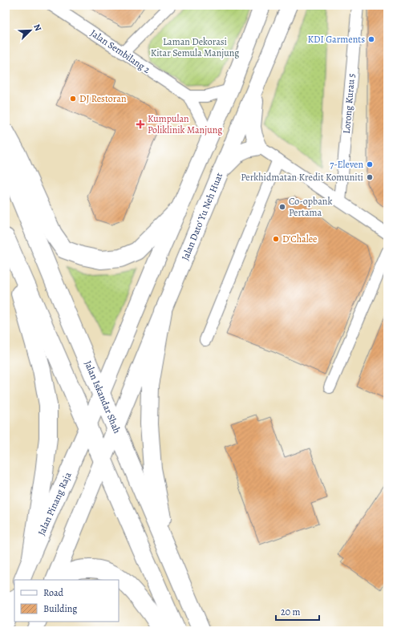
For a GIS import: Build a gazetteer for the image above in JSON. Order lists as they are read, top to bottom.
{
  "streets": {
    "main road": ["Jalan Dato' Yu Neh Huat", "Jalan Iskandar Shah", "Jalan Pinang Raja"],
    "street": ["Jalan Sembilang 2", "Lorong Kurau 5"]
  },
  "crossings": [
    ["Jalan Dato' Yu Neh Huat", "Jalan Iskandar Shah"],
    ["Jalan Iskandar Shah", "Jalan Pinang Raja"]
  ],
  "parks": ["Laman Dekorasi Kitar Semula Manjung"],
  "places": {
    "other": [
      "KDI Garments",
      "DJ Restoran",
      "7-Eleven",
      "Perkhidmatan Kredit Komuniti",
      "Co-opbank Pertama",
      "D’Chalee"
    ],
    "health": ["Kumpulan Poliklinik Manjung"]
  },
  "legend": ["Road", "Building"],
  "scale_bar": "20 m",
  "north": "top right"
}
